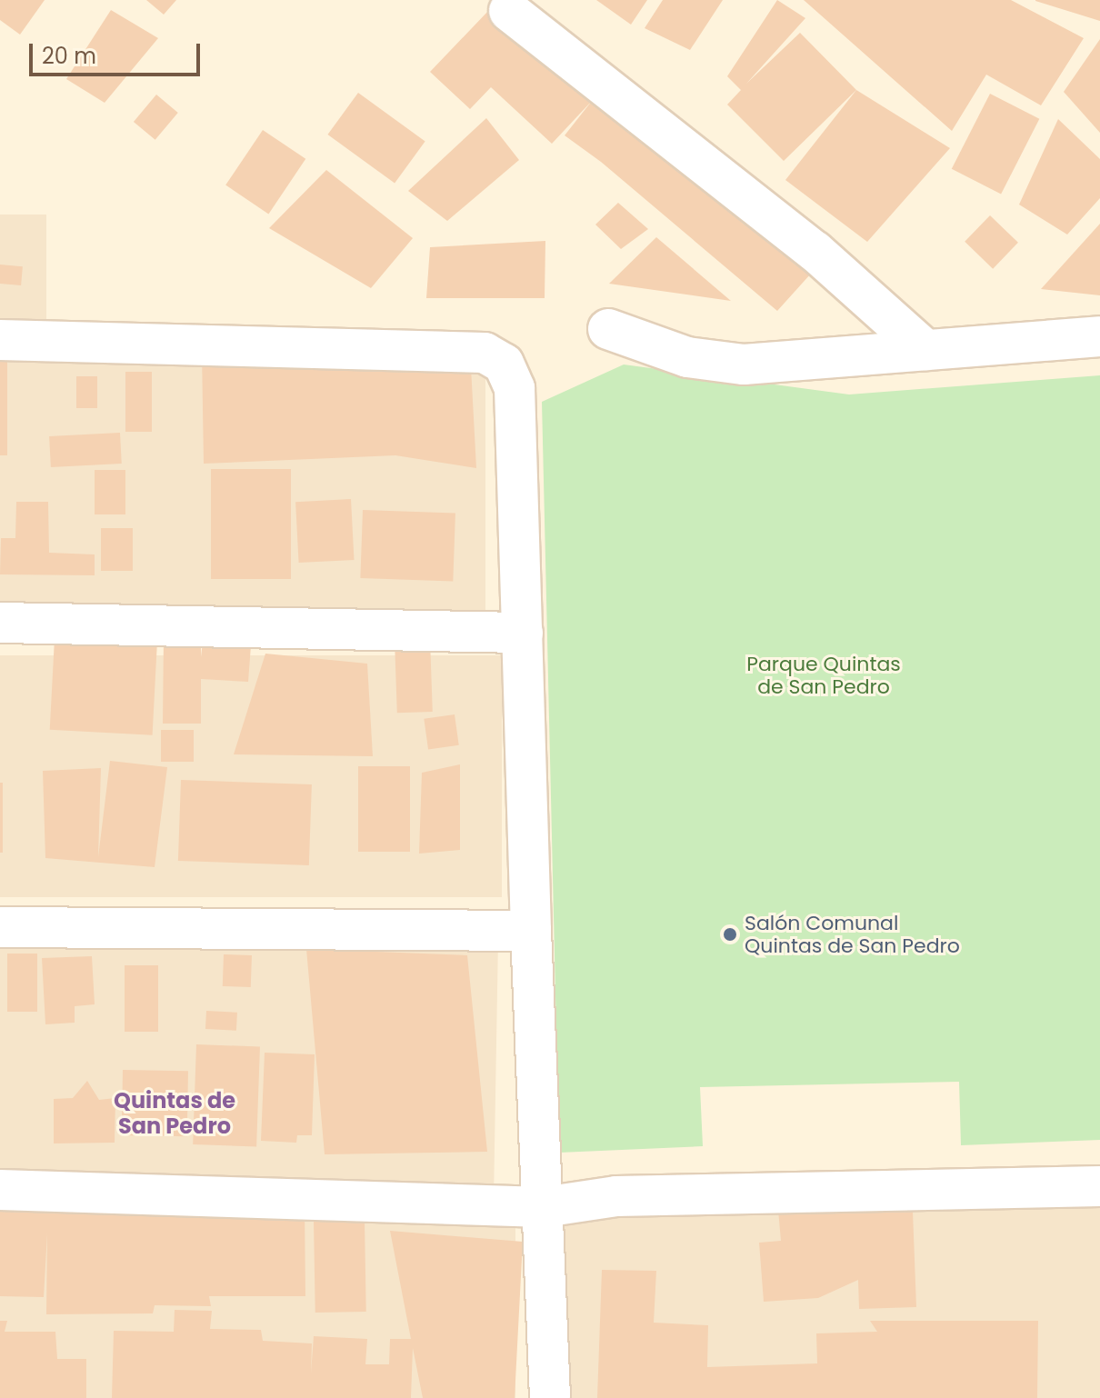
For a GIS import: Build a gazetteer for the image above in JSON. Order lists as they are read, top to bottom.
{
  "districts": ["Quintas de San Pedro"],
  "parks": ["Parque Quintas de San Pedro"],
  "places": ["Salón Comunal Quintas de San Pedro"],
  "scale_bar": "20 m"
}
